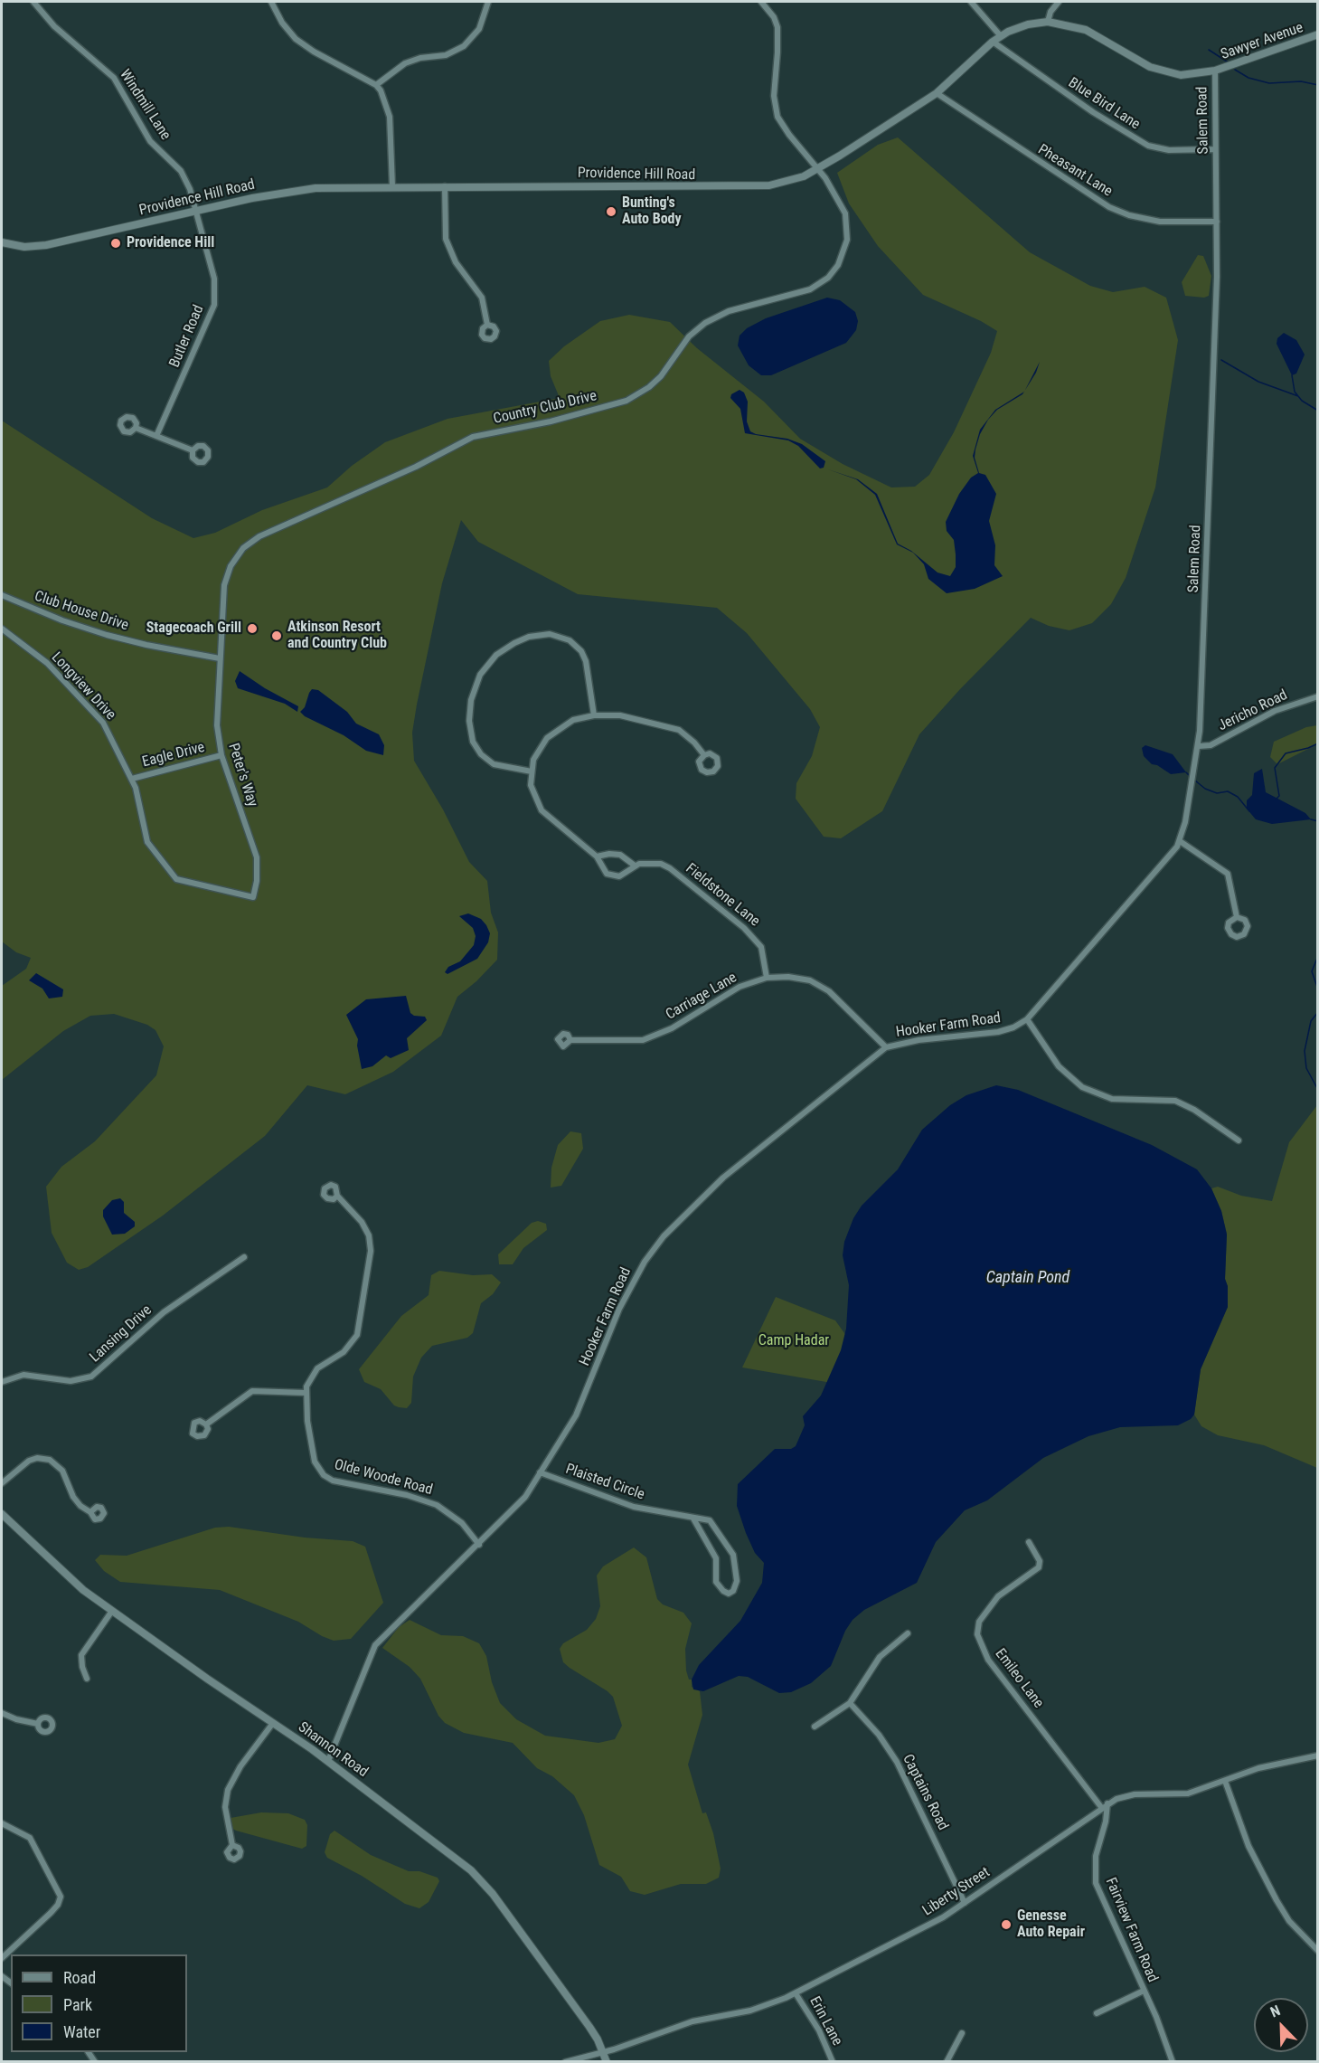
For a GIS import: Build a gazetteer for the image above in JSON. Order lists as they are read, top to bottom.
{
  "streets": {
    "street": [
      "Sawyer Avenue",
      "Blue Bird Lane",
      "Windmill Lane",
      "Salem Road",
      "Pheasant Lane",
      "Providence Hill Road",
      "Butler Road",
      "Country Club Drive",
      "Club House Drive",
      "Longview Drive",
      "Jericho Road",
      "Eagle Drive",
      "Peter's Way",
      "Fieldstone Lane",
      "Carriage Lane",
      "Hooker Farm Road",
      "Lansing Drive",
      "Olde Woode Road",
      "Plaisted Circle",
      "Emileo Lane",
      "Shannon Road",
      "Captains Road",
      "Liberty Street",
      "Fairview Farm Road",
      "Erin Lane"
    ]
  },
  "crossings": [
    ["Sawyer Avenue", "Salem Road"],
    ["Sawyer Avenue", "Providence Hill Road"],
    ["Blue Bird Lane", "Salem Road"],
    ["Blue Bird Lane", "Providence Hill Road"],
    ["Windmill Lane", "Providence Hill Road"],
    ["Windmill Lane", "Butler Road"],
    ["Salem Road", "Pheasant Lane"],
    ["Salem Road", "Providence Hill Road"],
    ["Salem Road", "Jericho Road"],
    ["Salem Road", "Hooker Farm Road"],
    ["Pheasant Lane", "Providence Hill Road"],
    ["Providence Hill Road", "Butler Road"],
    ["Providence Hill Road", "Country Club Drive"],
    ["Country Club Drive", "Club House Drive"],
    ["Country Club Drive", "Peter's Way"],
    ["Club House Drive", "Peter's Way"],
    ["Longview Drive", "Eagle Drive"],
    ["Longview Drive", "Peter's Way"],
    ["Eagle Drive", "Peter's Way"],
    ["Fieldstone Lane", "Carriage Lane"],
    ["Carriage Lane", "Hooker Farm Road"],
    ["Hooker Farm Road", "Olde Woode Road"],
    ["Hooker Farm Road", "Plaisted Circle"],
    ["Hooker Farm Road", "Shannon Road"],
    ["Emileo Lane", "Liberty Street"],
    ["Shannon Road", "Liberty Street"],
    ["Captains Road", "Liberty Street"],
    ["Liberty Street", "Fairview Farm Road"],
    ["Liberty Street", "Erin Lane"]
  ],
  "water": ["Captain Pond"],
  "parks": ["Camp Hadar"],
  "places": [
    "Bunting's Auto Body",
    "Providence Hill",
    "Stagecoach Grill",
    "Atkinson Resort and Country Club",
    "Genesse Auto Repair"
  ],
  "legend": ["Road", "Park", "Water"],
  "north": "top left"
}
